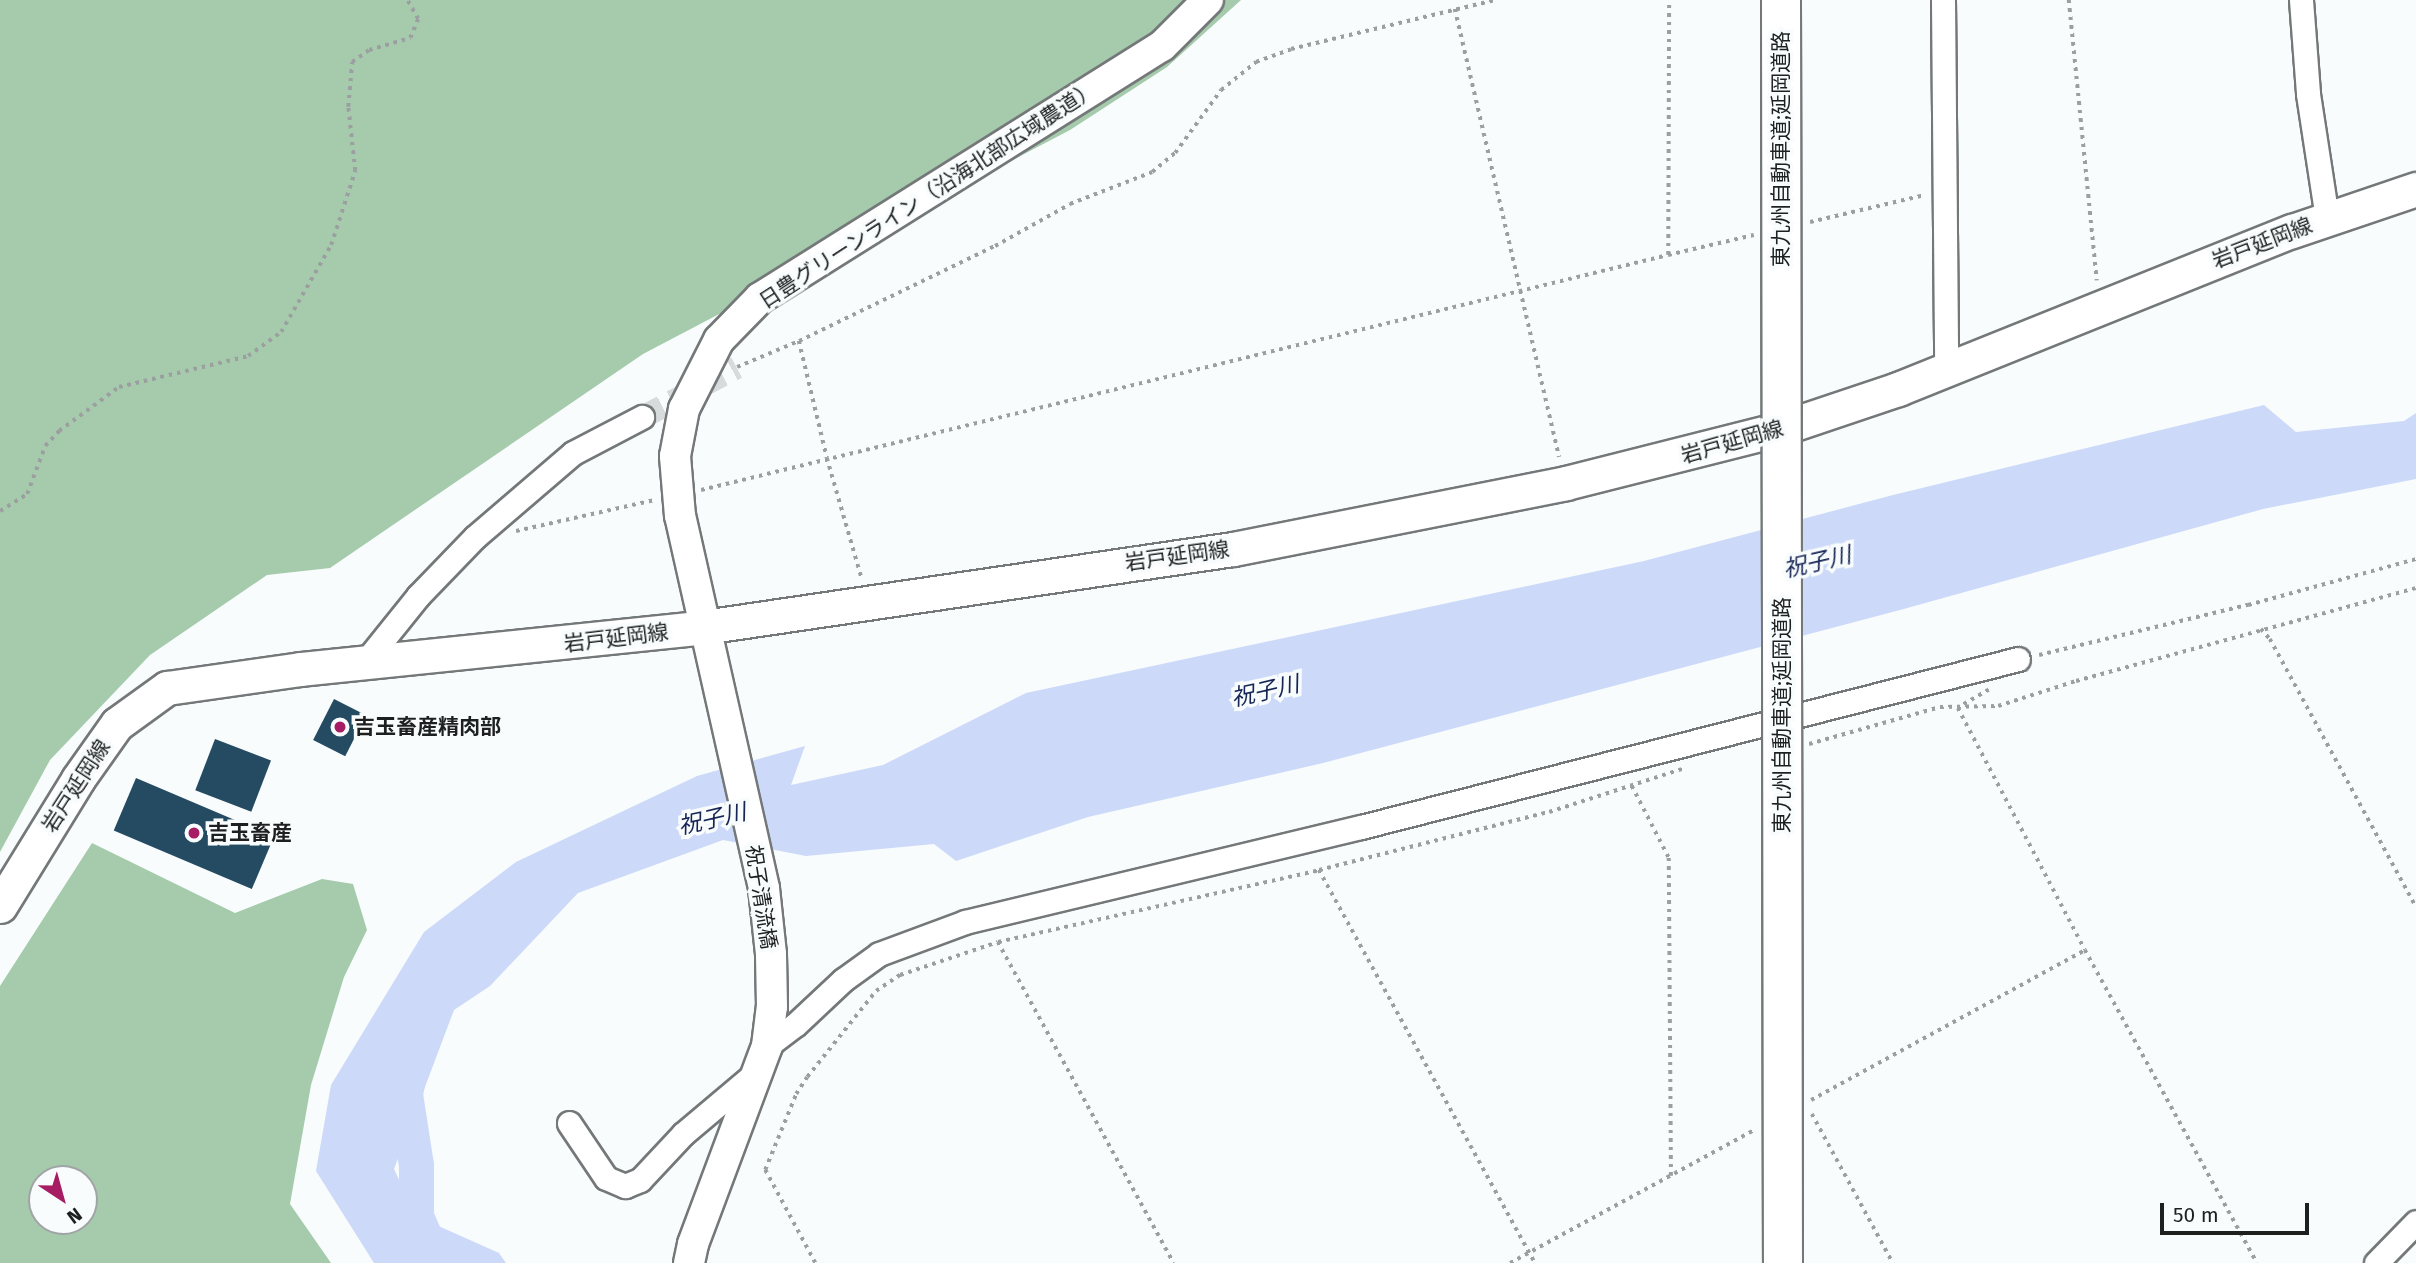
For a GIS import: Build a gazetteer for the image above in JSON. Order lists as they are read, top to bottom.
{
  "streets": {
    "highway": ["東九州自動車道;延岡道路"],
    "main road": ["岩戸延岡線"],
    "street": ["日豊グリーンライン（沿海北部広域農道）", "祝子清流橋"]
  },
  "crossings": [
    ["日豊グリーンライン（沿海北部広域農道）", "岩戸延岡線"],
    ["日豊グリーンライン（沿海北部広域農道）", "祝子清流橋"]
  ],
  "water": ["祝子川"],
  "places": ["吉玉畜産精肉部", "吉玉畜産"],
  "scale_bar": "50 m",
  "north": "bottom right"
}
